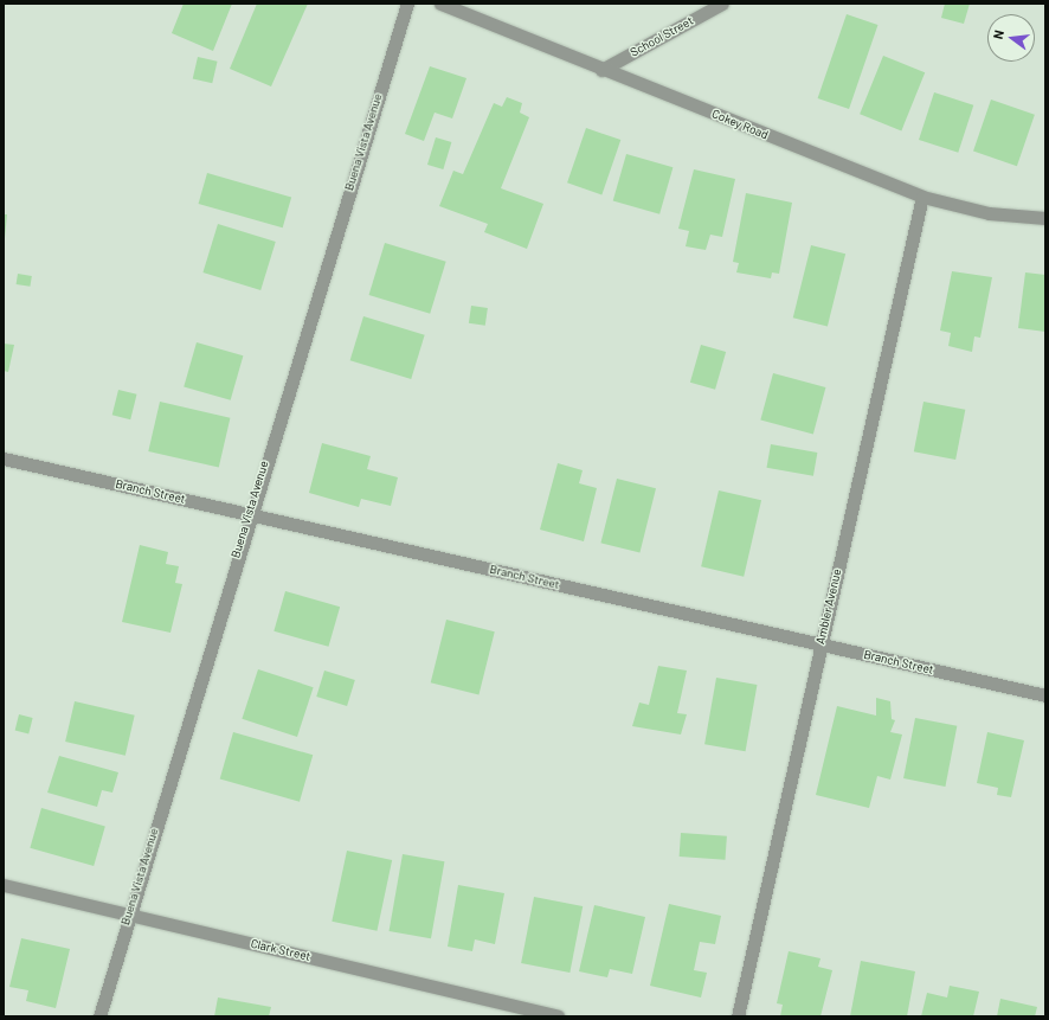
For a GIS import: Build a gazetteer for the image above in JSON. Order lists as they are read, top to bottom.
{
  "streets": {
    "street": [
      "School Street",
      "Cokey Road",
      "Buena Vista Avenue",
      "Branch Street",
      "Ambler Avenue",
      "Clark Street"
    ]
  },
  "crossings": [
    ["School Street", "Cokey Road"],
    ["Cokey Road", "Ambler Avenue"],
    ["Buena Vista Avenue", "Branch Street"],
    ["Buena Vista Avenue", "Clark Street"],
    ["Branch Street", "Ambler Avenue"]
  ],
  "north": "left"
}
